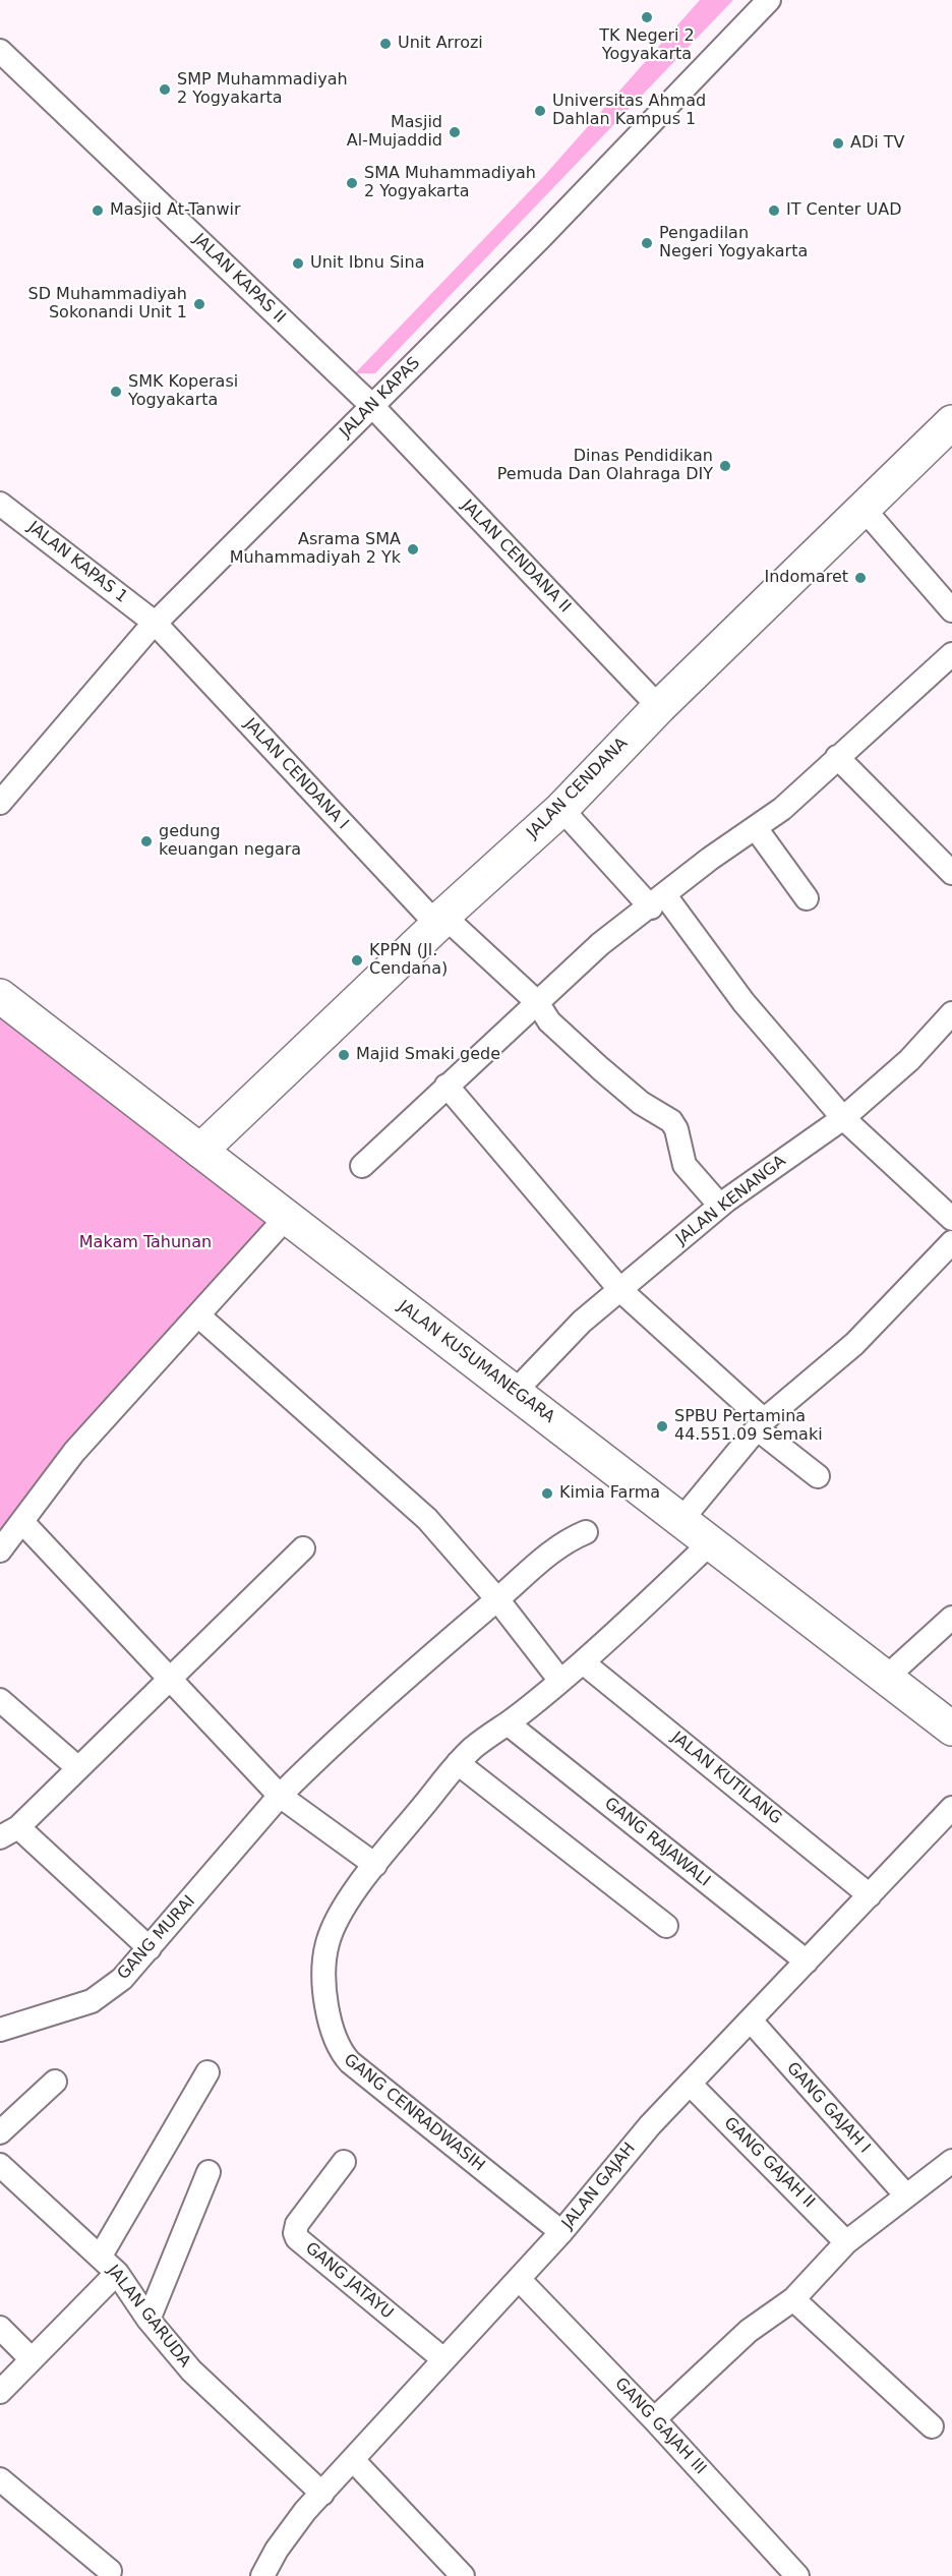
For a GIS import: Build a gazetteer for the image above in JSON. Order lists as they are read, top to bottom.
{
  "streets": {
    "main road": ["JALAN CENDANA", "JALAN KUSUMANEGARA"],
    "street": [
      "JALAN KAPAS II",
      "JALAN KAPAS",
      "JALAN CENDANA II",
      "JALAN KAPAS 1",
      "JALAN CENDANA I",
      "JALAN KENANGA",
      "JALAN KUTILANG",
      "GANG RAJAWALI",
      "GANG MURAI",
      "GANG GAJAH I",
      "GANG CENRADWASIH",
      "GANG GAJAH II",
      "JALAN GAJAH",
      "GANG JATAYU",
      "JALAN GARUDA",
      "GANG GAJAH III"
    ]
  },
  "crossings": [
    ["JALAN KAPAS II", "JALAN KAPAS"],
    ["JALAN KAPAS II", "JALAN CENDANA II"],
    ["JALAN KAPAS", "JALAN CENDANA II"],
    ["JALAN KAPAS", "JALAN KAPAS 1"],
    ["JALAN KAPAS", "JALAN CENDANA I"],
    ["JALAN CENDANA II", "JALAN CENDANA"],
    ["JALAN KAPAS 1", "JALAN CENDANA I"],
    ["JALAN CENDANA I", "JALAN CENDANA"],
    ["JALAN CENDANA I", "JALAN KENANGA"],
    ["JALAN CENDANA", "JALAN KUSUMANEGARA"],
    ["JALAN KENANGA", "JALAN KUSUMANEGARA"],
    ["JALAN KUSUMANEGARA", "GANG CENRADWASIH"],
    ["JALAN KUTILANG", "GANG CENRADWASIH"],
    ["JALAN KUTILANG", "JALAN GAJAH"],
    ["GANG RAJAWALI", "GANG CENRADWASIH"],
    ["GANG RAJAWALI", "JALAN GAJAH"],
    ["GANG GAJAH I", "JALAN GAJAH"],
    ["GANG CENRADWASIH", "JALAN GAJAH"],
    ["GANG GAJAH II", "JALAN GAJAH"],
    ["JALAN GAJAH", "GANG JATAYU"],
    ["JALAN GAJAH", "JALAN GARUDA"],
    ["JALAN GAJAH", "GANG GAJAH III"]
  ],
  "parks": ["Makam Tahunan"],
  "places": [
    "TK Negeri 2 Yogyakarta",
    "Unit Arrozi",
    "SMP Muhammadiyah 2 Yogyakarta",
    "Universitas Ahmad Dahlan Kampus 1",
    "Masjid Al-Mujaddid",
    "ADi TV",
    "SMA Muhammadiyah 2 Yogyakarta",
    "Masjid At-Tanwir",
    "IT Center UAD",
    "Pengadilan Negeri Yogyakarta",
    "Unit Ibnu Sina",
    "SD Muhammadiyah Sokonandi Unit 1",
    "SMK Koperasi Yogyakarta",
    "Dinas Pendidikan Pemuda Dan Olahraga DIY",
    "Asrama SMA Muhammadiyah 2 Yk",
    "Indomaret",
    "gedung keuangan negara",
    "KPPN (Jl. Cendana)",
    "Majid Smaki gede",
    "SPBU Pertamina 44.551.09 Semaki",
    "Kimia Farma"
  ]
}
